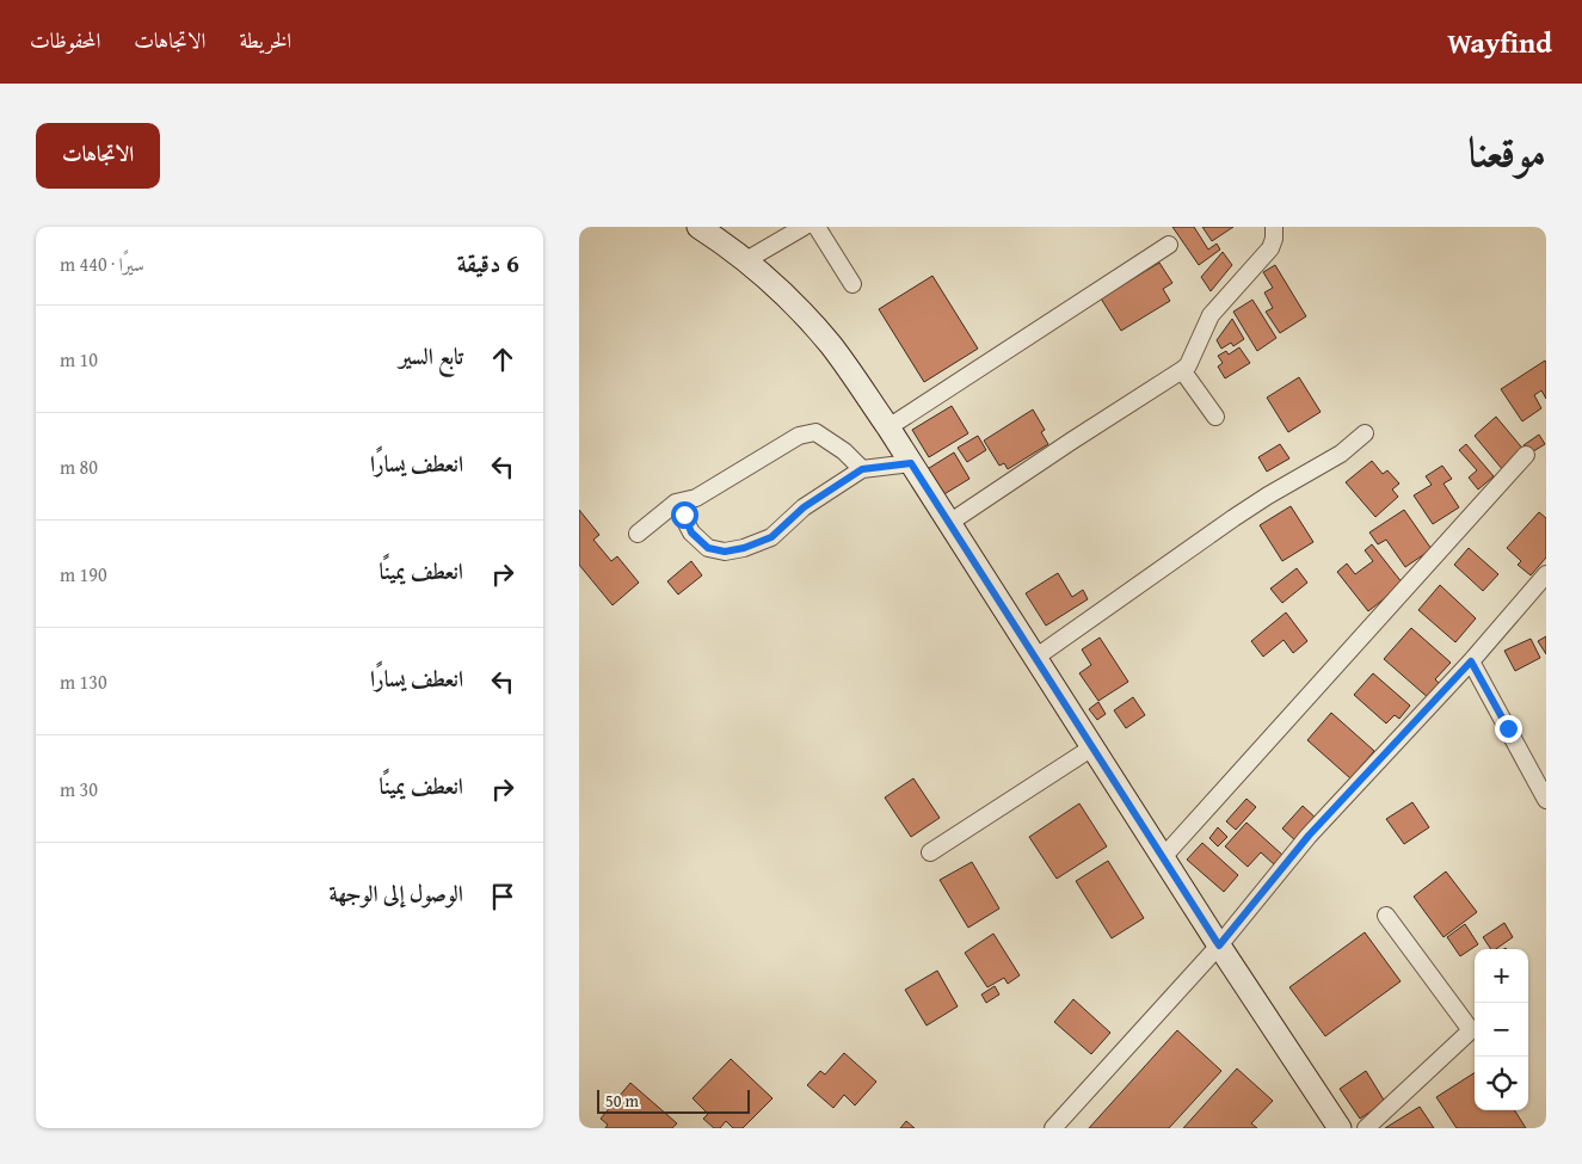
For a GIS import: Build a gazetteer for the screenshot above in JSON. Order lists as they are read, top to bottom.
{
  "scale_bar": "50 m",
  "page": {
    "header": "Wayfind",
    "nav": ["الخريطة", "الاتجاهات", "المحفوظات"],
    "title": "موقعنا",
    "buttons": "الاتجاهات",
    "heading": ["6 دقيقة", "سيرًا · 440 m"],
    "list": [
      ["تابع السير", "10 m"],
      ["انعطف يسارًا", "80 m"],
      ["انعطف يمينًا", "190 m"],
      ["انعطف يسارًا", "130 m"],
      ["انعطف يمينًا", "30 m"],
      "الوصول إلى الوجهة"
    ],
    "map_buttons": ["+", "−"],
    "scale": "50 m"
  }
}
